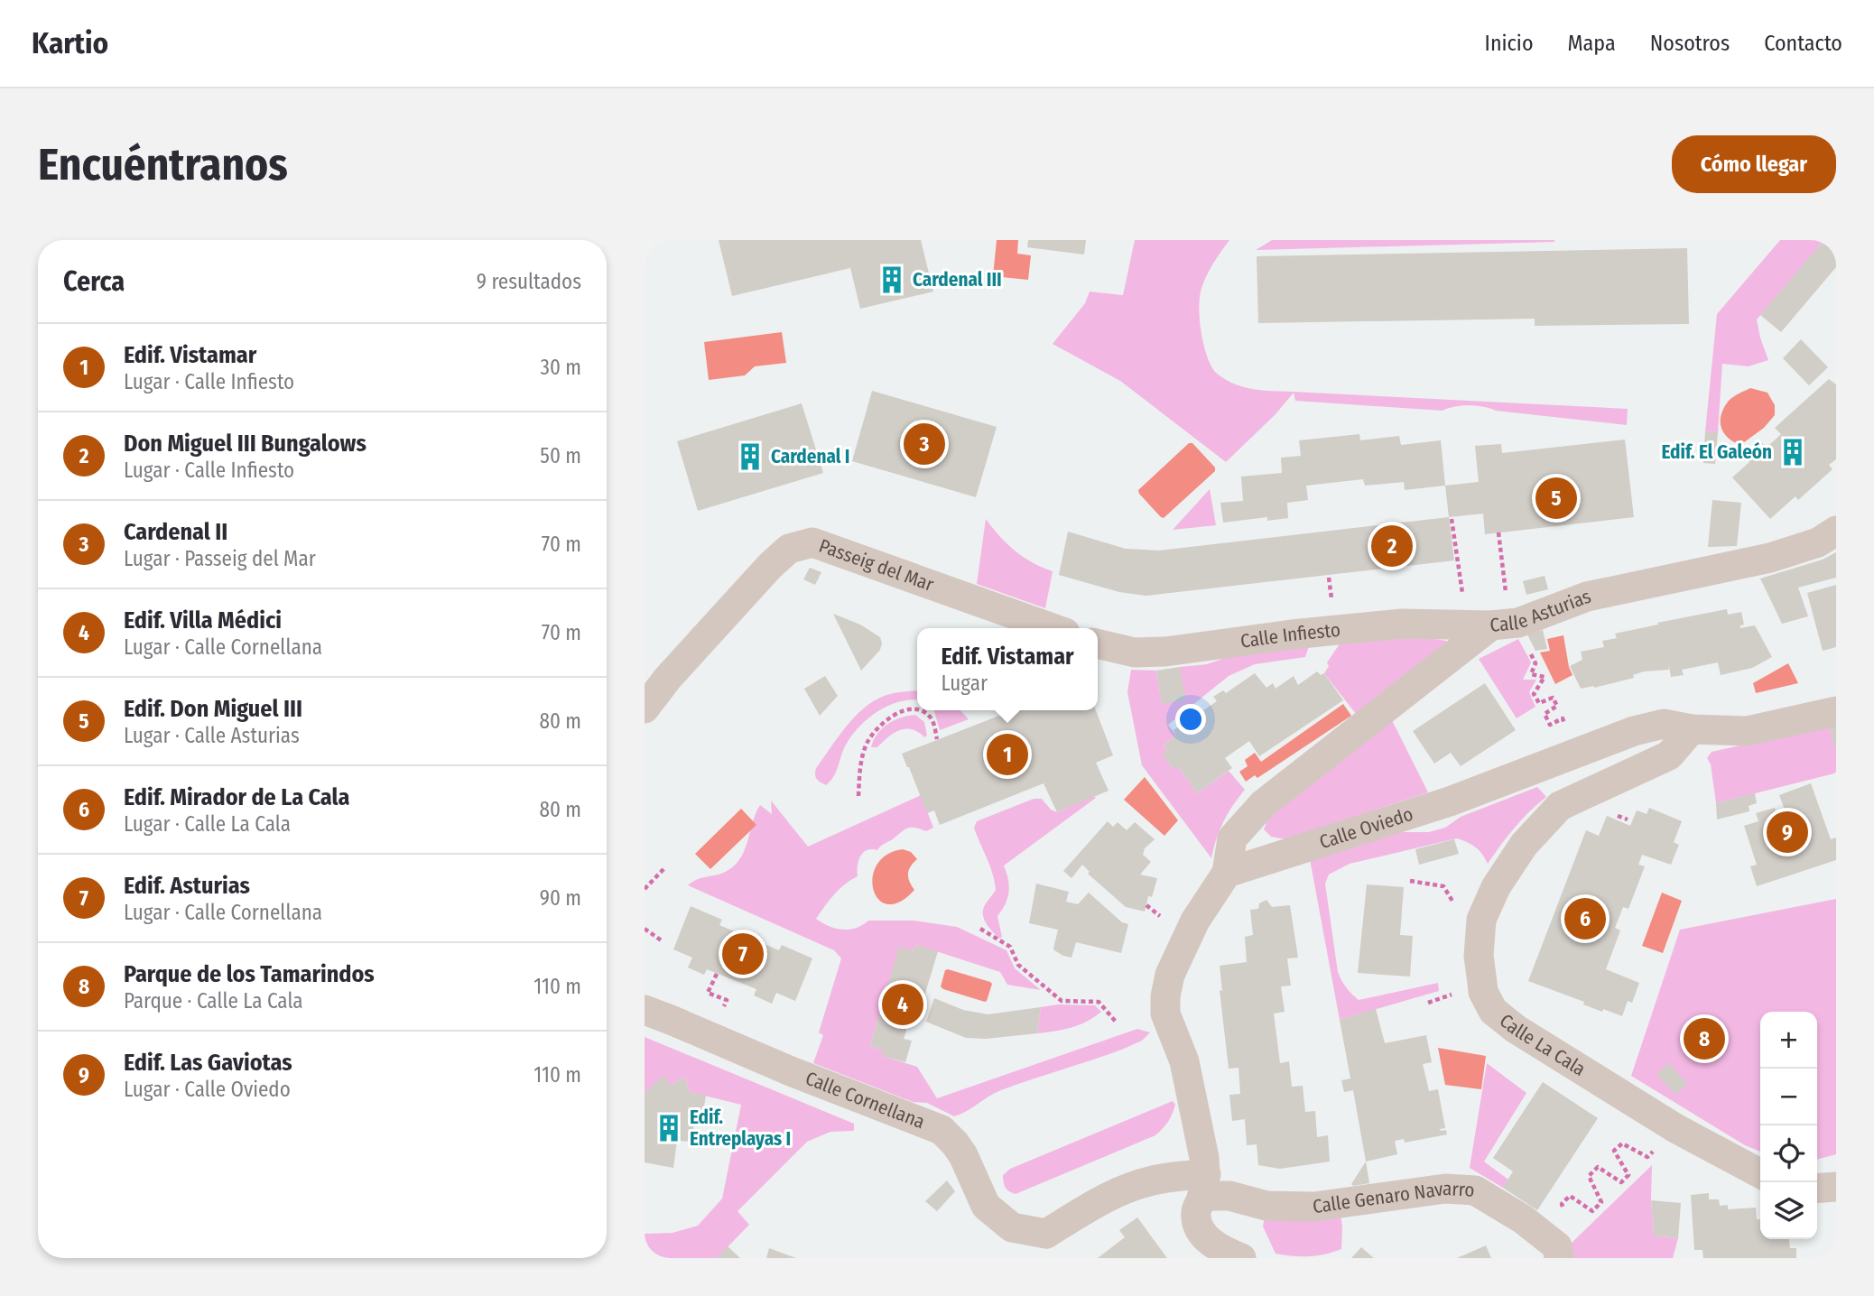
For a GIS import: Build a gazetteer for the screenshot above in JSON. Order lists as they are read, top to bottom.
{
  "streets": {
    "street": [
      "Passeig del Mar",
      "Calle Asturias",
      "Calle Infiesto",
      "Calle Oviedo",
      "Calle La Cala",
      "Calle Cornellana",
      "Calle Genaro Navarro"
    ]
  },
  "crossings": [
    ["Calle Asturias", "Calle Infiesto"],
    ["Calle Asturias", "Calle Oviedo"],
    ["Calle Oviedo", "Calle La Cala"],
    ["Calle Cornellana", "Calle Genaro Navarro"]
  ],
  "places": {
    "building": [
      "Cardenal III",
      "Edif. El Galeón",
      "Cardenal I",
      "Edif. Entreplayas I"
    ]
  },
  "page": {
    "header": "Kartio",
    "nav": [
      "Inicio",
      "Mapa",
      "Nosotros",
      "Contacto"
    ],
    "buttons": "Cómo llegar",
    "title": "Encuéntranos",
    "heading": ["Cerca", "9 resultados"],
    "list": [
      {
        "mark": "1",
        "name": "Edif. Vistamar",
        "note": "Lugar · Calle Infiesto",
        "value": "30 m"
      },
      {
        "mark": "2",
        "name": "Don Miguel III Bungalows",
        "note": "Lugar · Calle Infiesto",
        "value": "50 m"
      },
      {
        "mark": "3",
        "name": "Cardenal II",
        "note": "Lugar · Passeig del Mar",
        "value": "70 m"
      },
      {
        "mark": "4",
        "name": "Edif. Villa Médici",
        "note": "Lugar · Calle Cornellana",
        "value": "70 m"
      },
      {
        "mark": "5",
        "name": "Edif. Don Miguel III",
        "note": "Lugar · Calle Asturias",
        "value": "80 m"
      },
      {
        "mark": "6",
        "name": "Edif. Mirador de La Cala",
        "note": "Lugar · Calle La Cala",
        "value": "80 m"
      },
      {
        "mark": "7",
        "name": "Edif. Asturias",
        "note": "Lugar · Calle Cornellana",
        "value": "90 m"
      },
      {
        "mark": "8",
        "name": "Parque de los Tamarindos",
        "note": "Parque · Calle La Cala",
        "value": "110 m"
      },
      {
        "mark": "9",
        "name": "Edif. Las Gaviotas",
        "note": "Lugar · Calle Oviedo",
        "value": "110 m"
      }
    ],
    "pins": [
      "3",
      "5",
      "2",
      "1",
      "9",
      "6",
      "7",
      "4",
      "8"
    ],
    "popup": ["Edif. Vistamar", "Lugar"],
    "map_buttons": ["+", "−"]
  }
}
